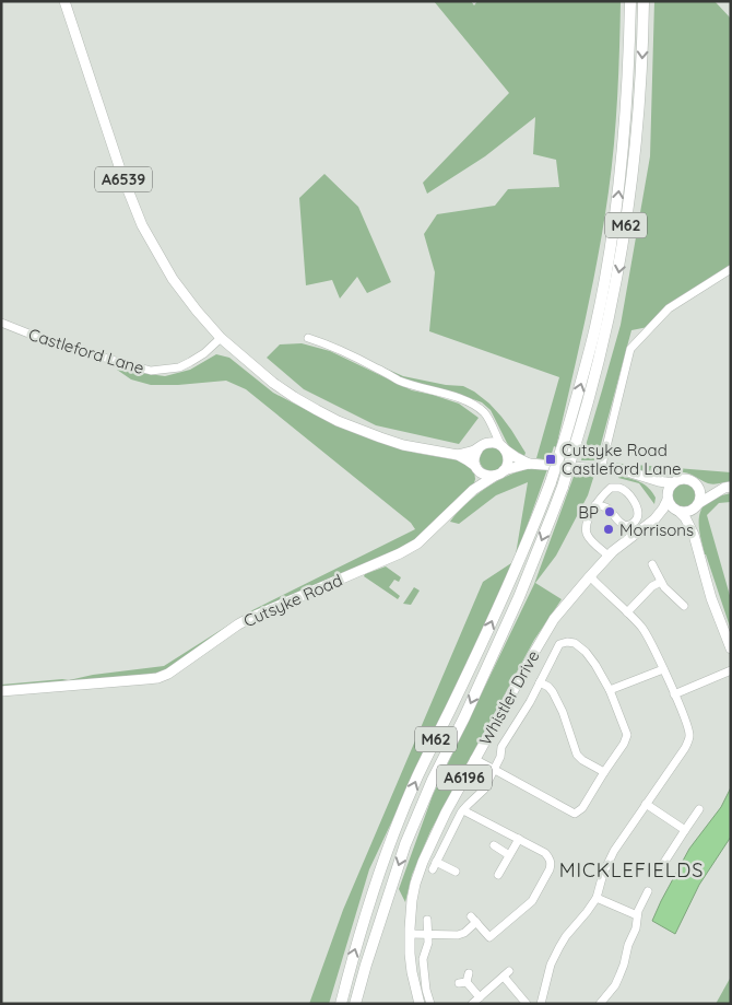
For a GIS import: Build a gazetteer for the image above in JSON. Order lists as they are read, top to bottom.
{
  "streets": {
    "highway": ["M62"],
    "main road": [
      "A6539",
      "Cutsyke Road",
      "Whistler Drive",
      "A6196"
    ],
    "street": ["Castleford Lane"]
  },
  "crossings": [
    ["A6539", "Castleford Lane"],
    ["A6539", "Cutsyke Road"]
  ],
  "districts": ["MICKLEFIELDS"],
  "places": {
    "transit": ["Cutsyke Road Castleford Lane"],
    "other": ["BP", "Morrisons"]
  }
}
